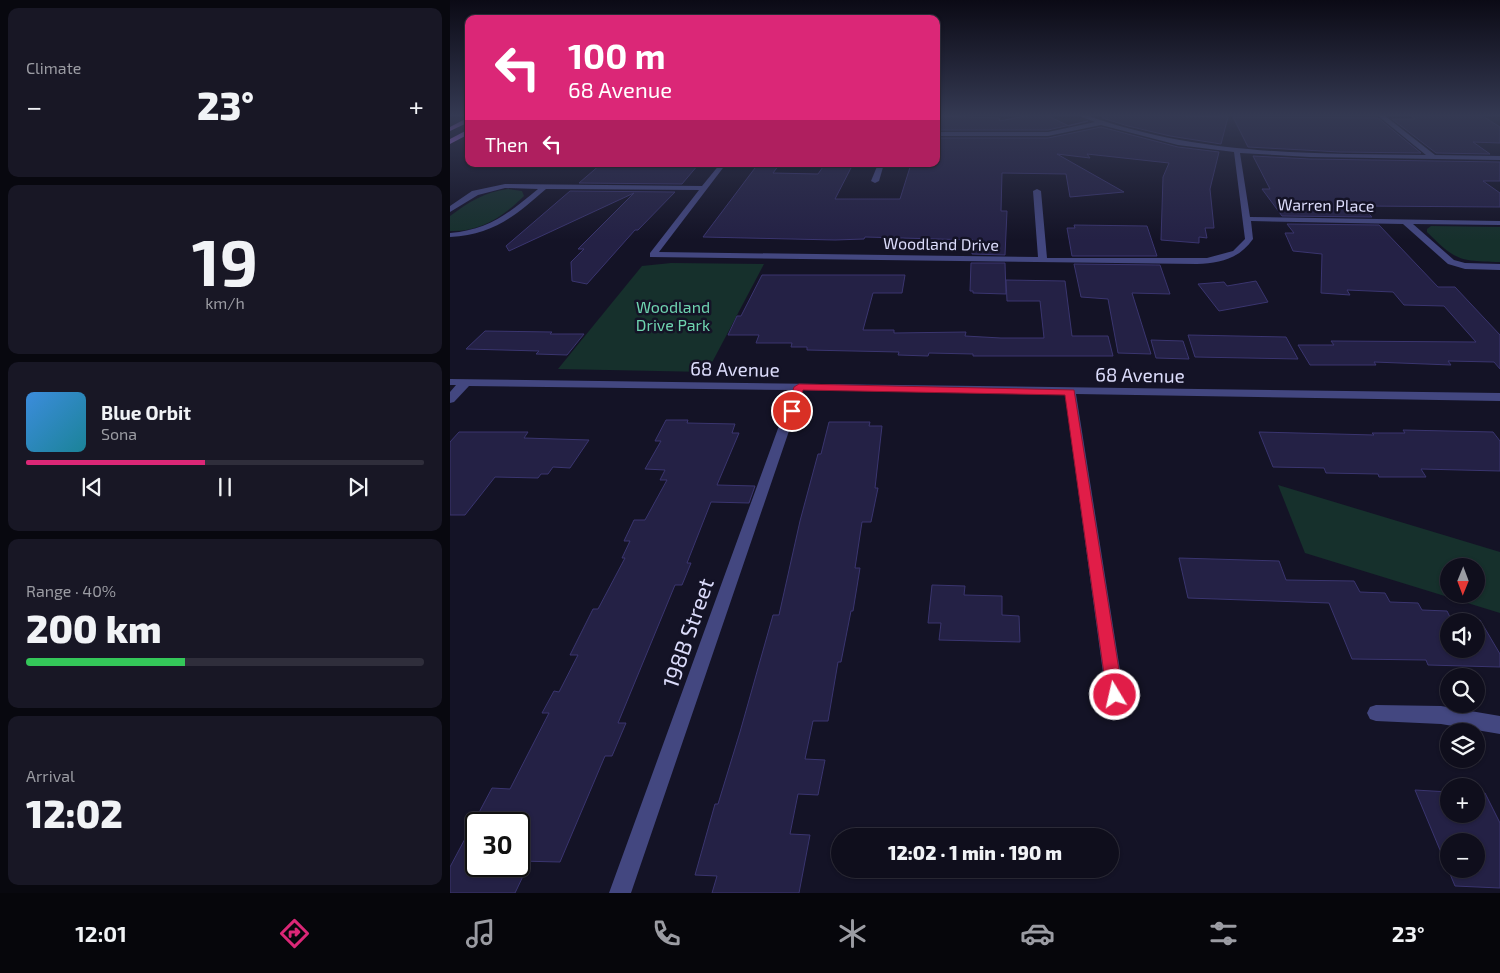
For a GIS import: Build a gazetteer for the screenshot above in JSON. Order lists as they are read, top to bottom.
{
  "streets": {
    "street": [
      "Warren Place",
      "Woodland Drive",
      "68 Avenue",
      "198B Street"
    ]
  },
  "crossings": [
    ["Warren Place", "Woodland Drive"],
    ["68 Avenue", "198B Street"]
  ],
  "parks": ["Woodland Drive Park"],
  "north": "bottom",
  "page": {
    "tile": [
      "Climate",
      ["19", "km/h"],
      ["Range · 40%", "200 km"],
      ["Arrival", "12:02"]
    ],
    "turn": ["100 m", "68 Avenue"],
    "heat": ["−", "23°", "+"],
    "then": "Then",
    "song": ["Blue Orbit", "Sona"],
    "map_buttons": ["+", "−"],
    "limit": "30",
    "trip": "12:02 · 1 min · 190 m",
    "tabs": ["12:01", "23°"]
  }
}
